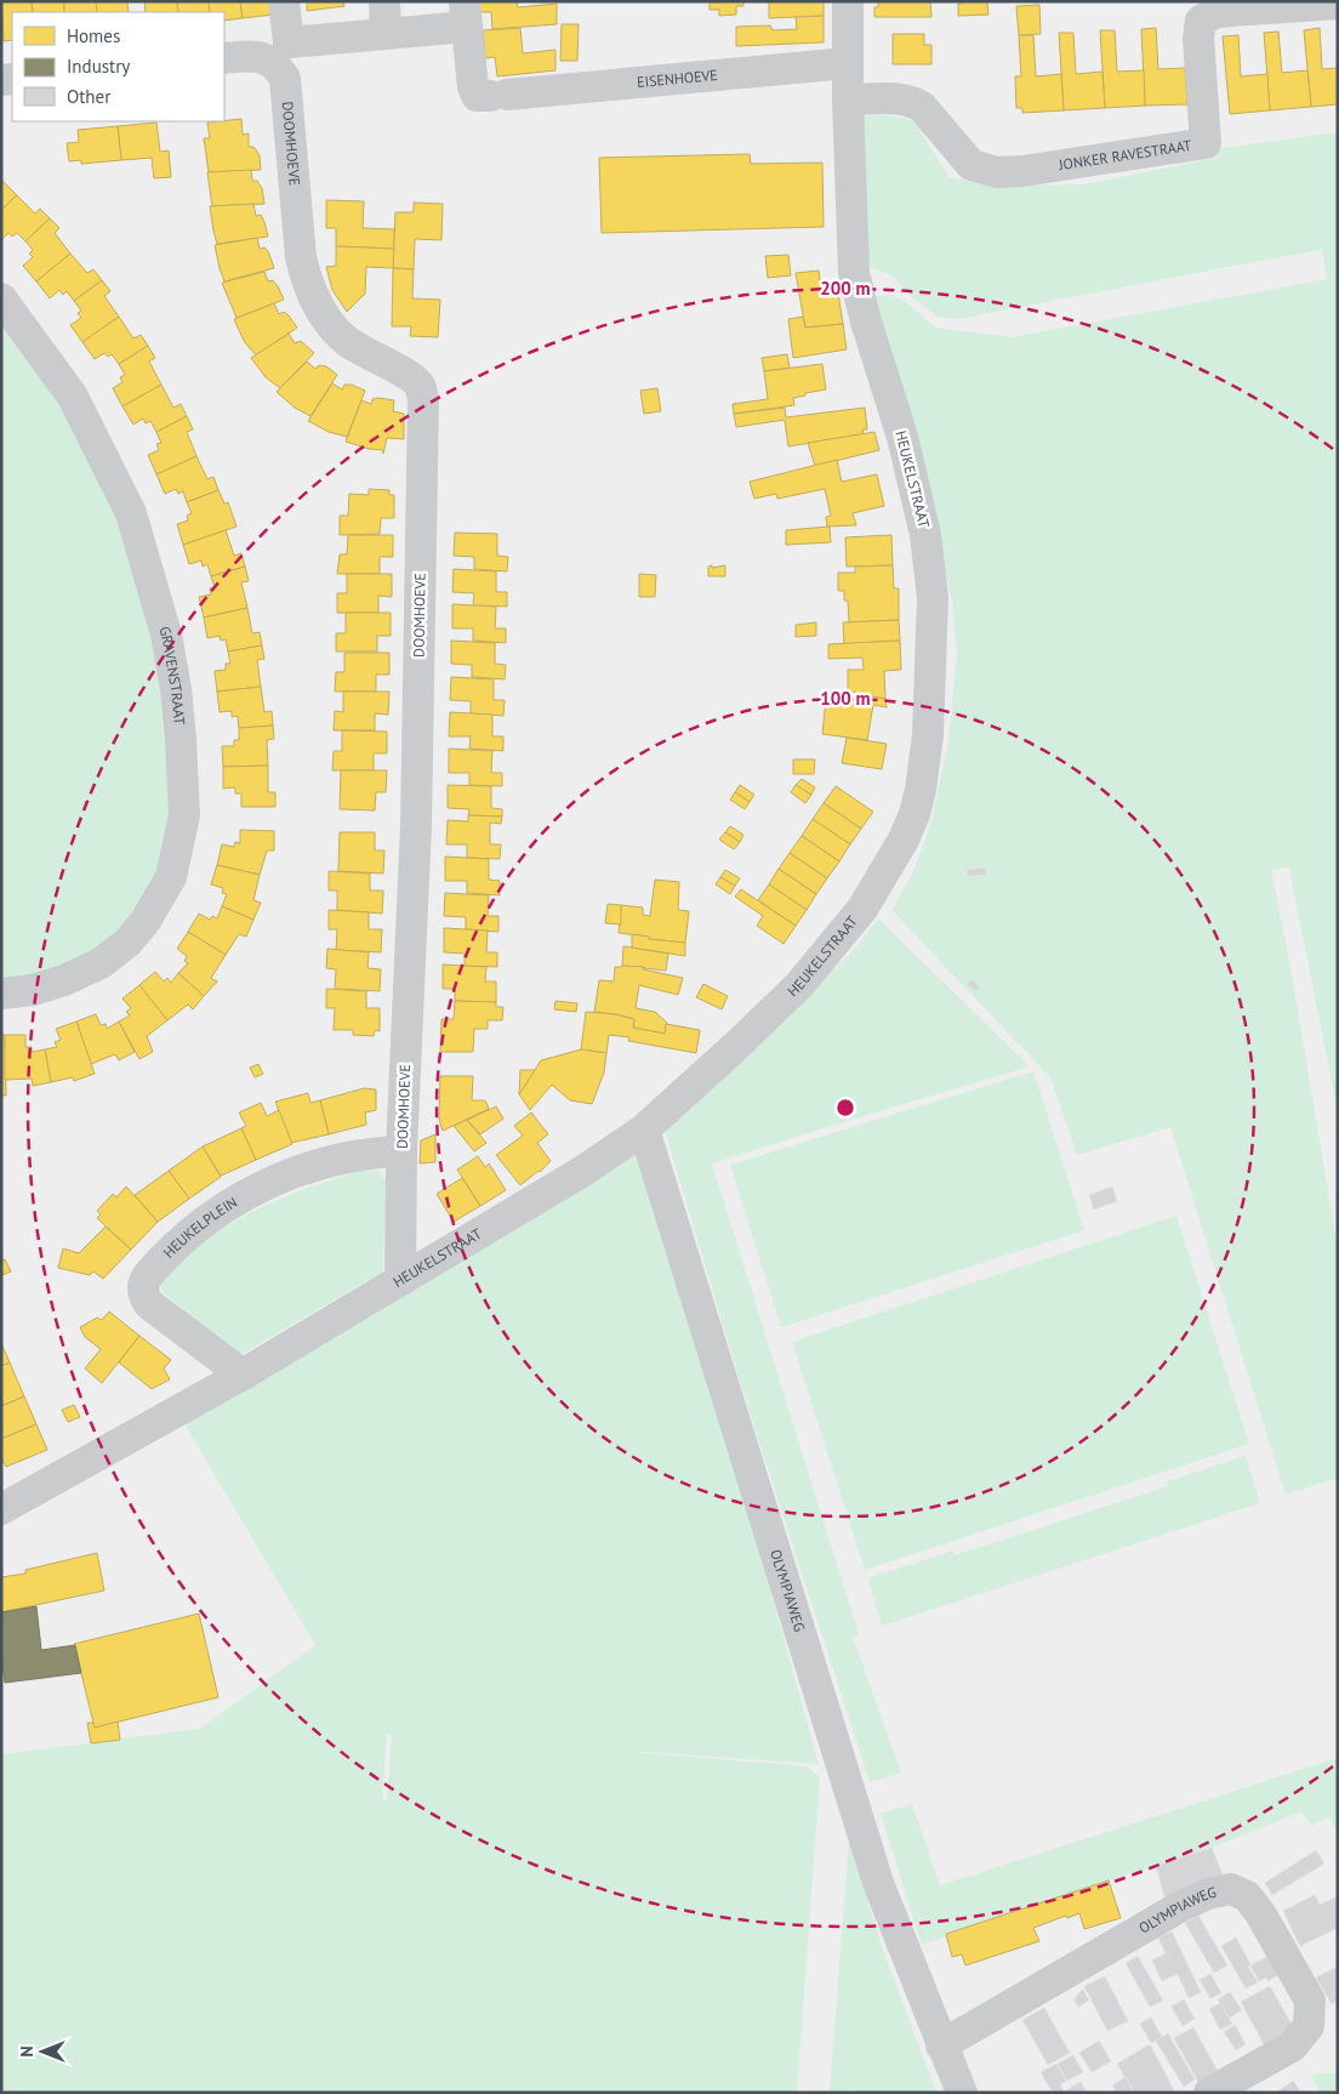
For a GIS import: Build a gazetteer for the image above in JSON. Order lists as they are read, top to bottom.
{
  "streets": {
    "street": [
      "EISENHOEVE",
      "DOOMHOEVE",
      "JONKER RAVESTRAAT",
      "HEUKELSTRAAT",
      "GRAVENSTRAAT",
      "HEUKELPLEIN",
      "OLYMPIAWEG"
    ]
  },
  "crossings": [
    ["EISENHOEVE", "DOOMHOEVE"],
    ["EISENHOEVE", "HEUKELSTRAAT"],
    ["DOOMHOEVE", "HEUKELSTRAAT"],
    ["DOOMHOEVE", "HEUKELPLEIN"],
    ["JONKER RAVESTRAAT", "HEUKELSTRAAT"],
    ["HEUKELSTRAAT", "HEUKELPLEIN"],
    ["HEUKELSTRAAT", "OLYMPIAWEG"]
  ],
  "legend": ["Homes", "Industry", "Other"],
  "north": "left",
  "rings": ["200 m", "100 m"]
}
